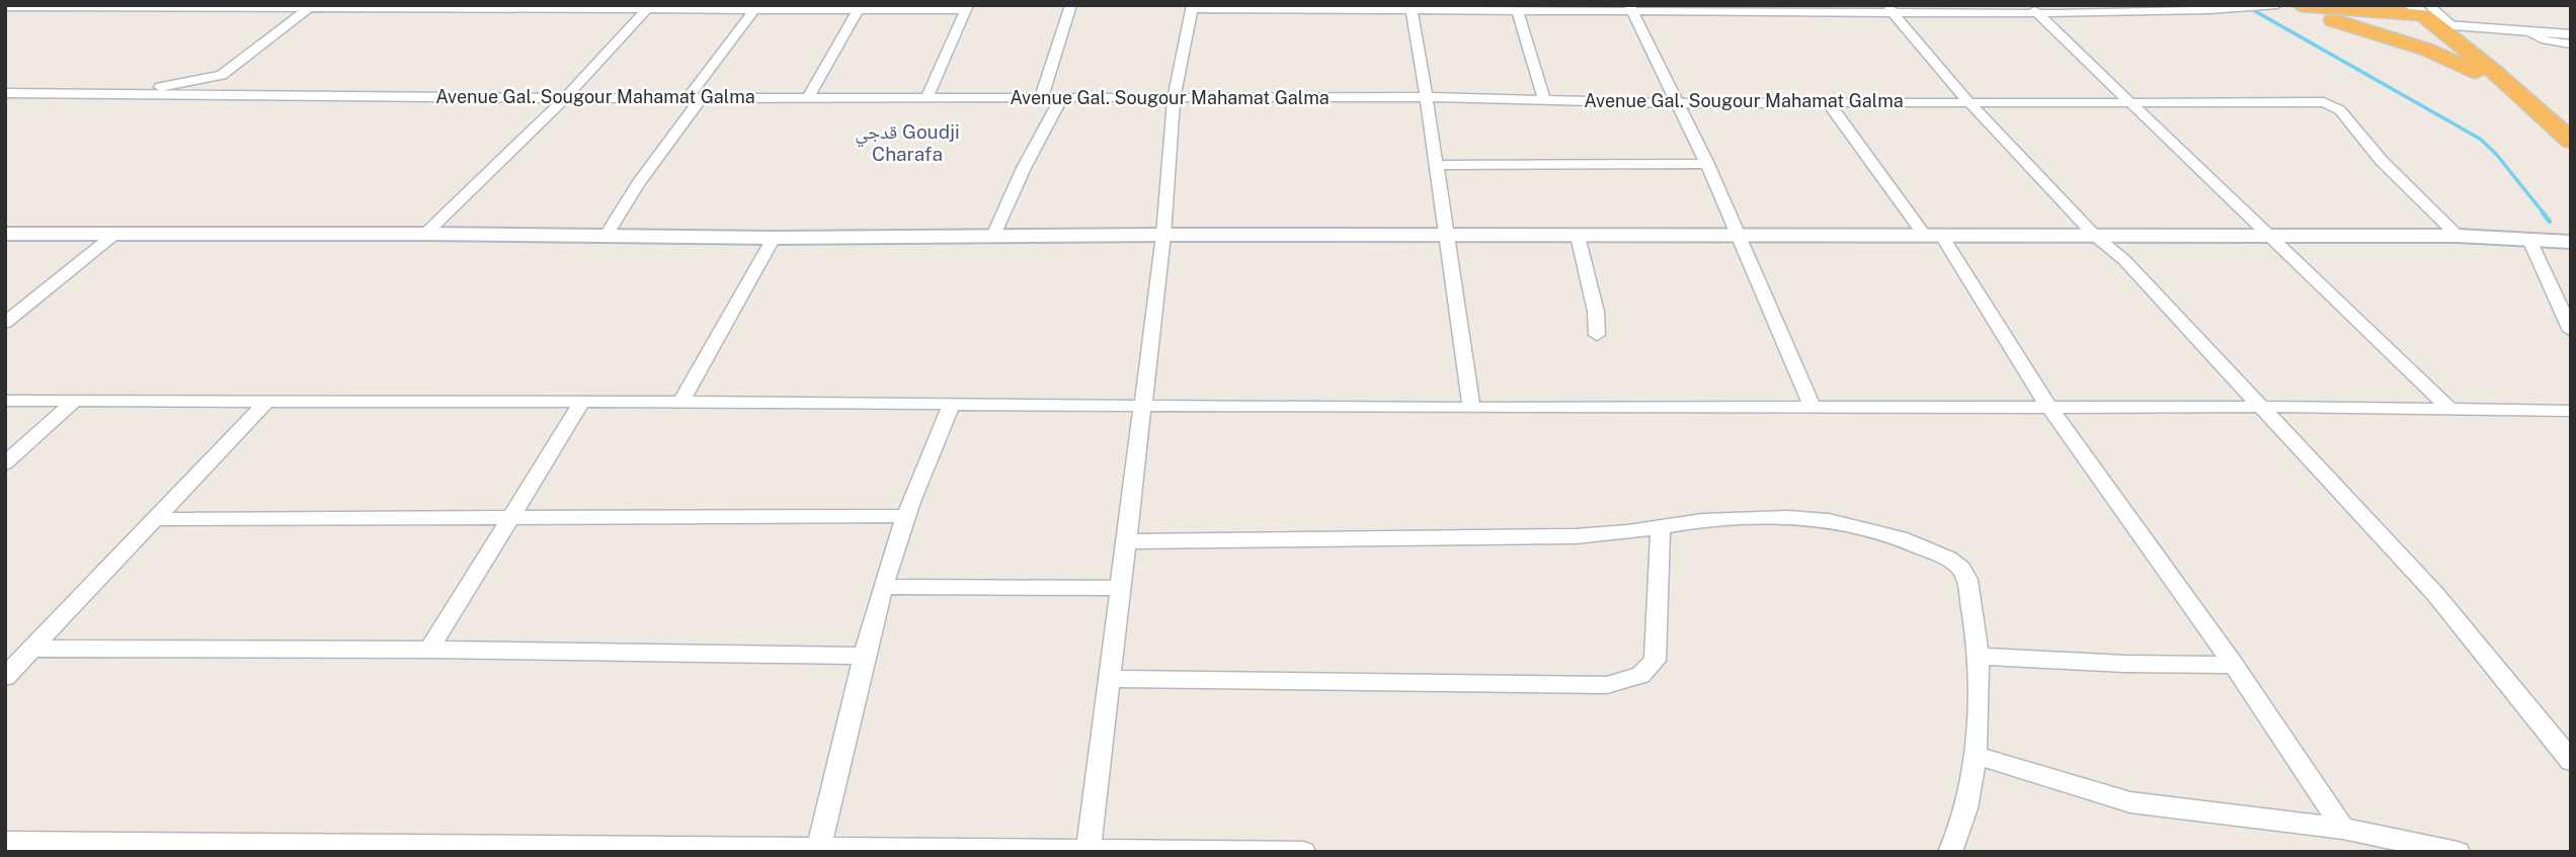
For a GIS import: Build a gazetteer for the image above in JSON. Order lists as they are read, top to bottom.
{
  "streets": {
    "street": ["Avenue Gal. Sougour Mahamat Galma"]
  },
  "districts": ["قدجي Goudji Charafa"]
}
